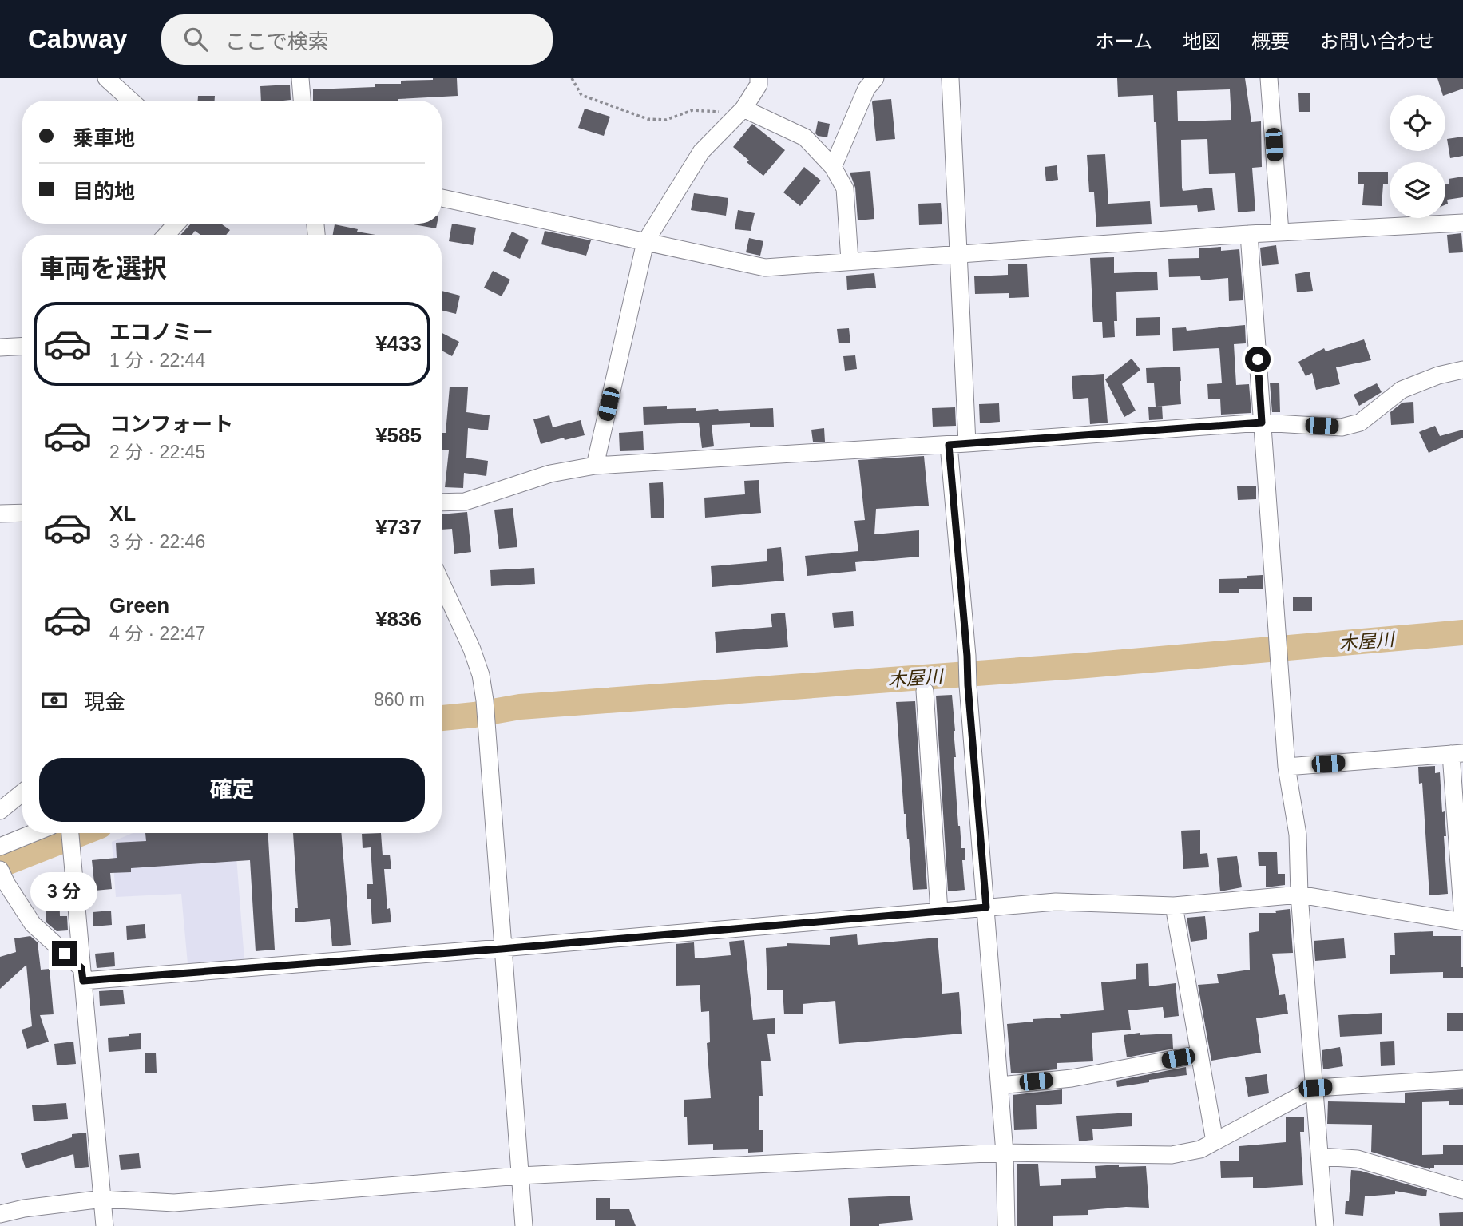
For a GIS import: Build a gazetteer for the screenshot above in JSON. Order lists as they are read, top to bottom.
{
  "water": ["木屋川"],
  "page": {
    "header": "Cabway",
    "search": "ここで検索",
    "nav": [
      "ホーム",
      "地図",
      "概要",
      "お問い合わせ"
    ],
    "banner": ["乗車地", "目的地"],
    "heading": "車両を選択",
    "list": [
      {
        "name": "エコノミー",
        "note": "1 分 · 22:44",
        "value": "¥433"
      },
      {
        "name": "コンフォート",
        "note": "2 分 · 22:45",
        "value": "¥585"
      },
      {
        "name": "XL",
        "note": "3 分 · 22:46",
        "value": "¥737"
      },
      {
        "name": "Green",
        "note": "4 分 · 22:47",
        "value": "¥836"
      }
    ],
    "pay": ["現金", "860 m"],
    "buttons": "確定",
    "bubble": "3 分"
  }
}
